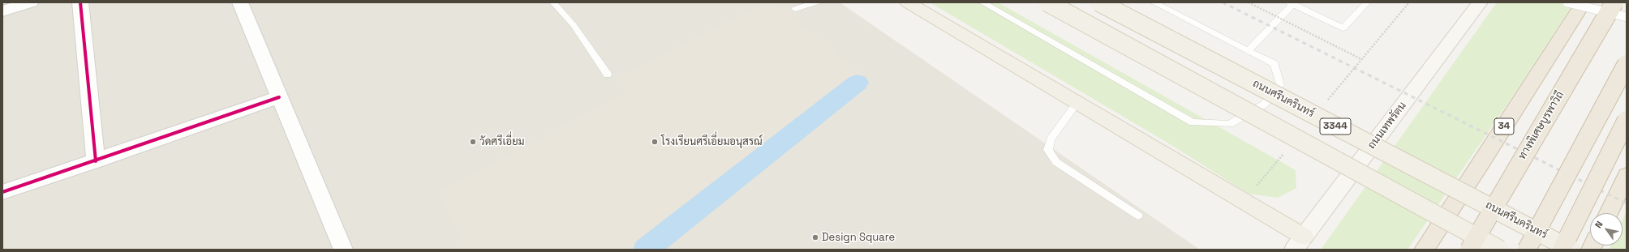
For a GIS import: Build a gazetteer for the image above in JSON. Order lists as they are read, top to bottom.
{
  "streets": {
    "highway": ["ทางพิเศษบูรพาวิถี", "34"],
    "main road": ["ถนนศรีนครินทร์", "ถนนเทพรัตน", "3344"]
  },
  "places": ["วัดศรีเอี่ยม", "โรงเรียนศรีเอี่ยมอนุสรณ์", "Design Square"],
  "north": "top left"
}
